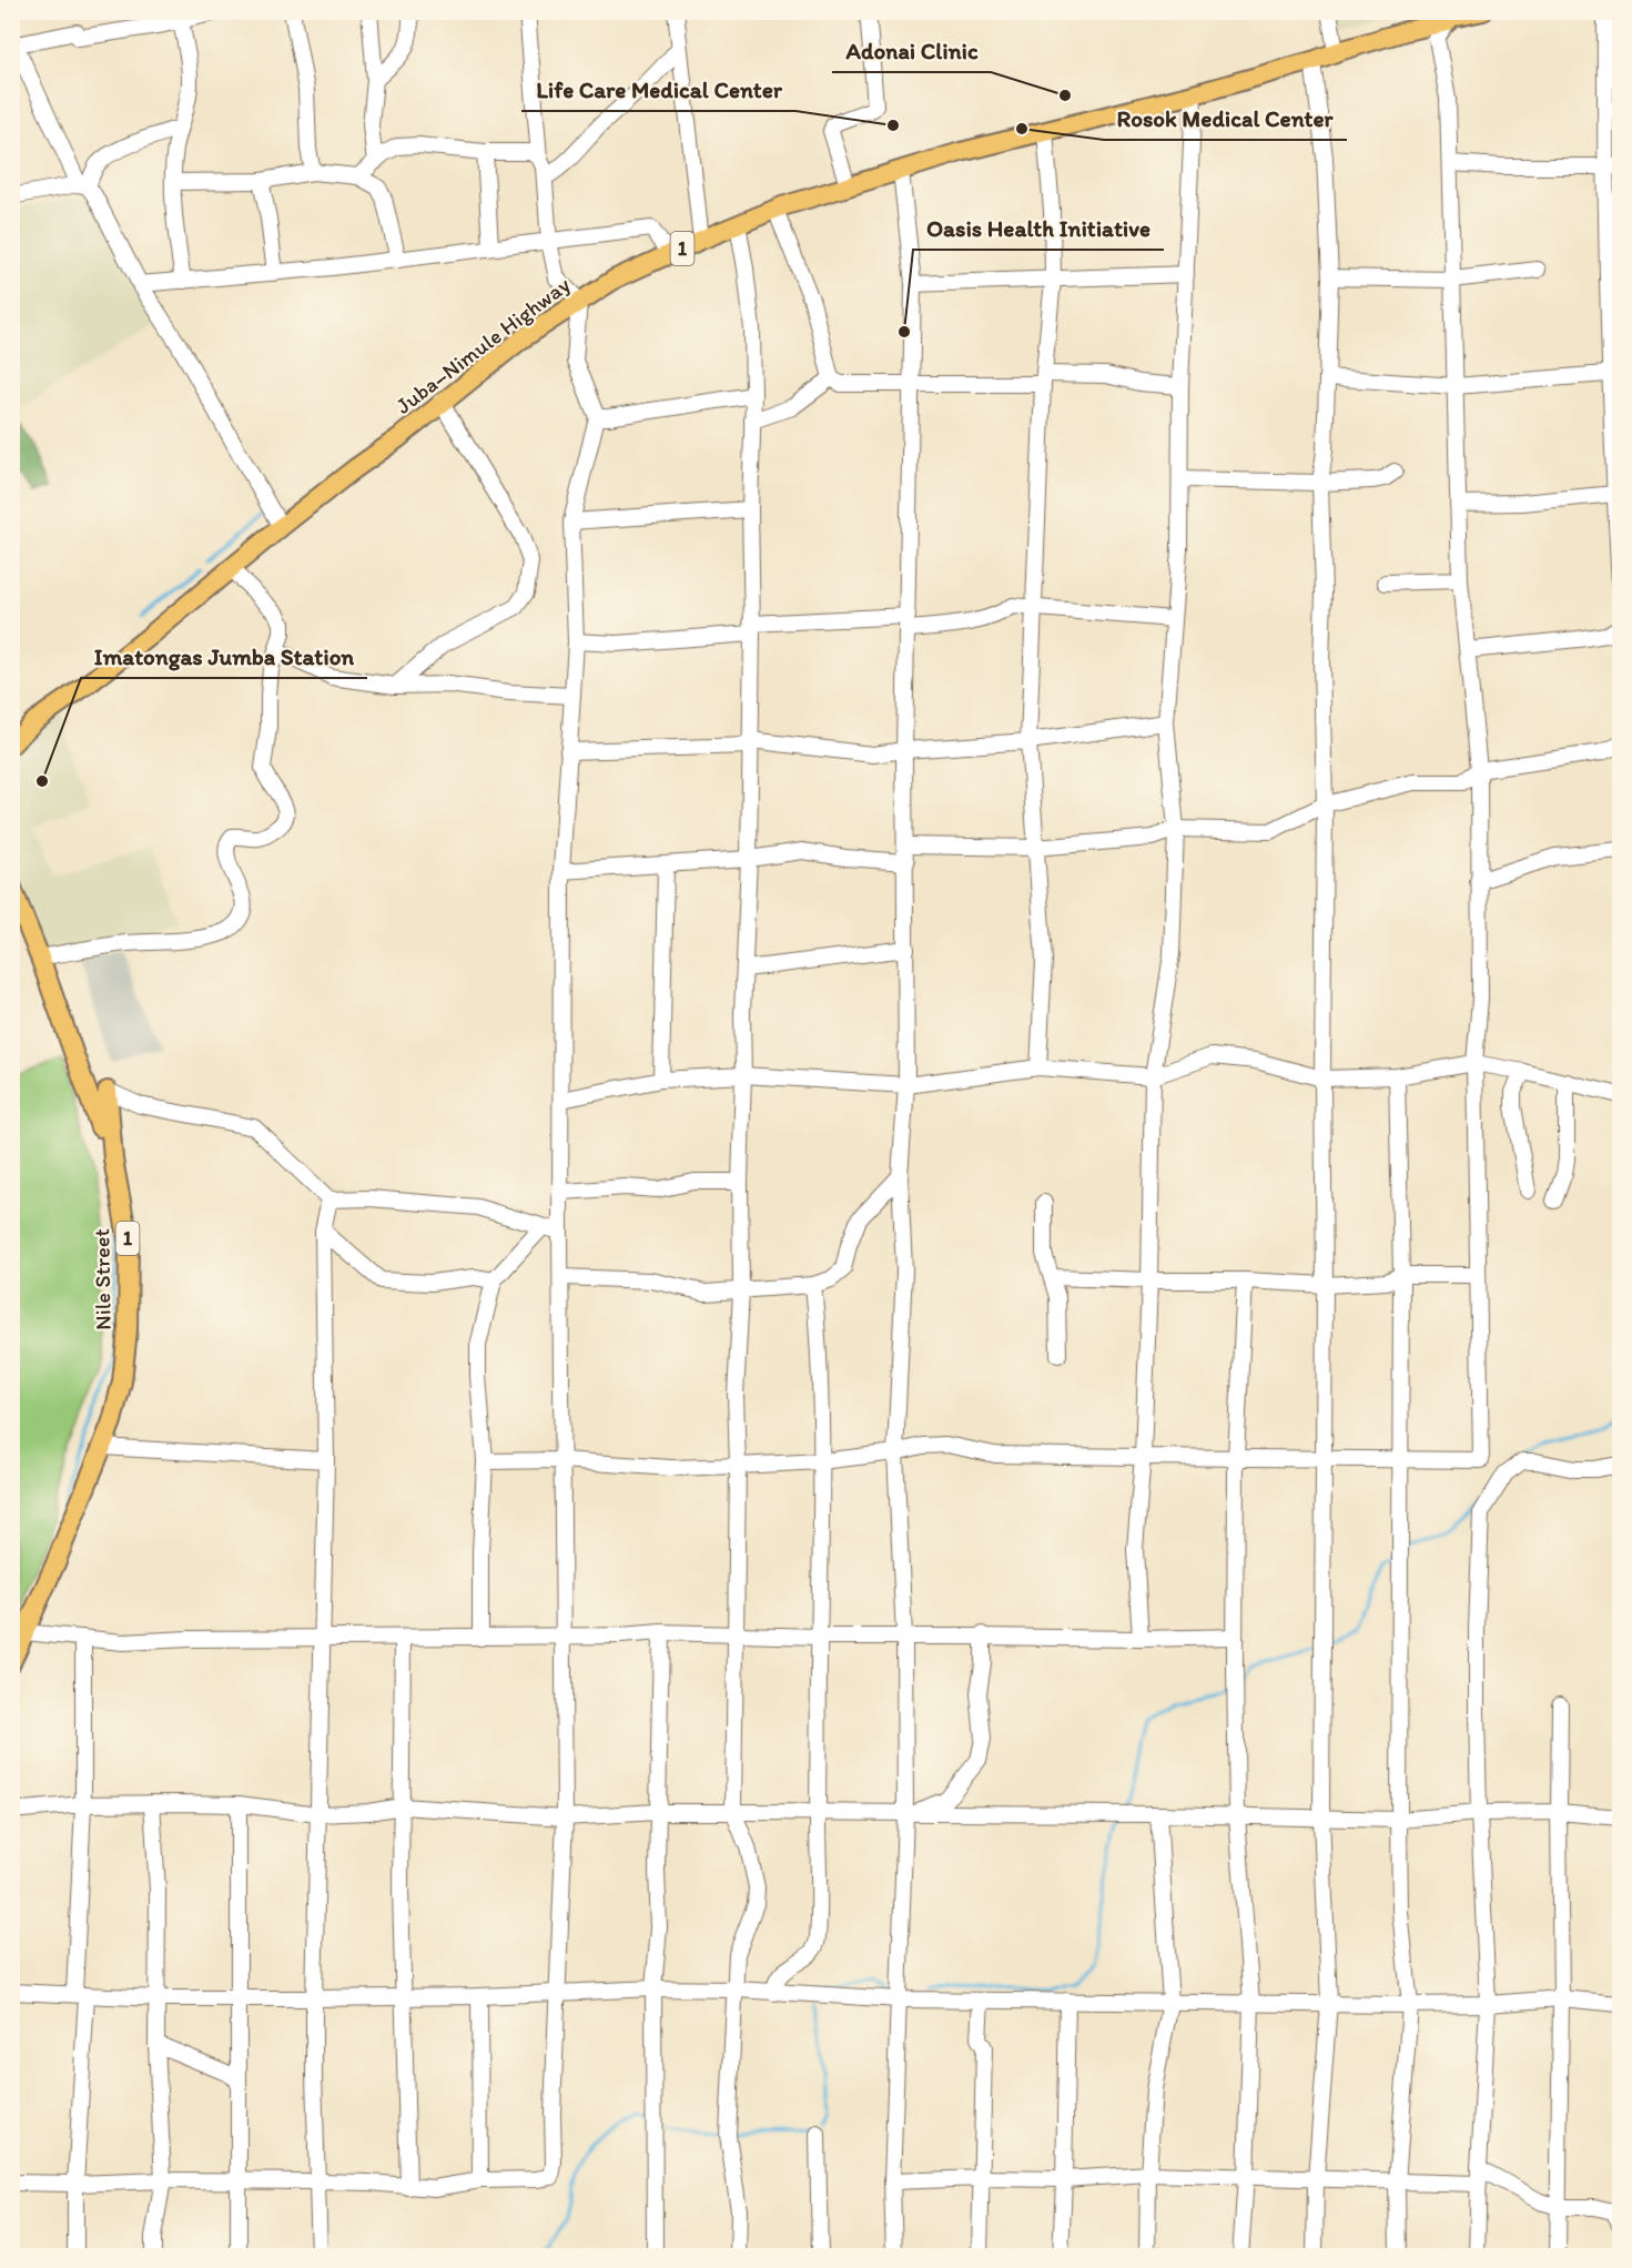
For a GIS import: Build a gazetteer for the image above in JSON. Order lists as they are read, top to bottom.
{
  "streets": {
    "main road": ["1", "Juba–Nimule Highway", "Nile Street"]
  },
  "places": [
    "Adonai Clinic",
    "Life Care Medical Center",
    "Rosok Medical Center",
    "Oasis Health Initiative",
    "Imatongas Jumba Station"
  ]
}
